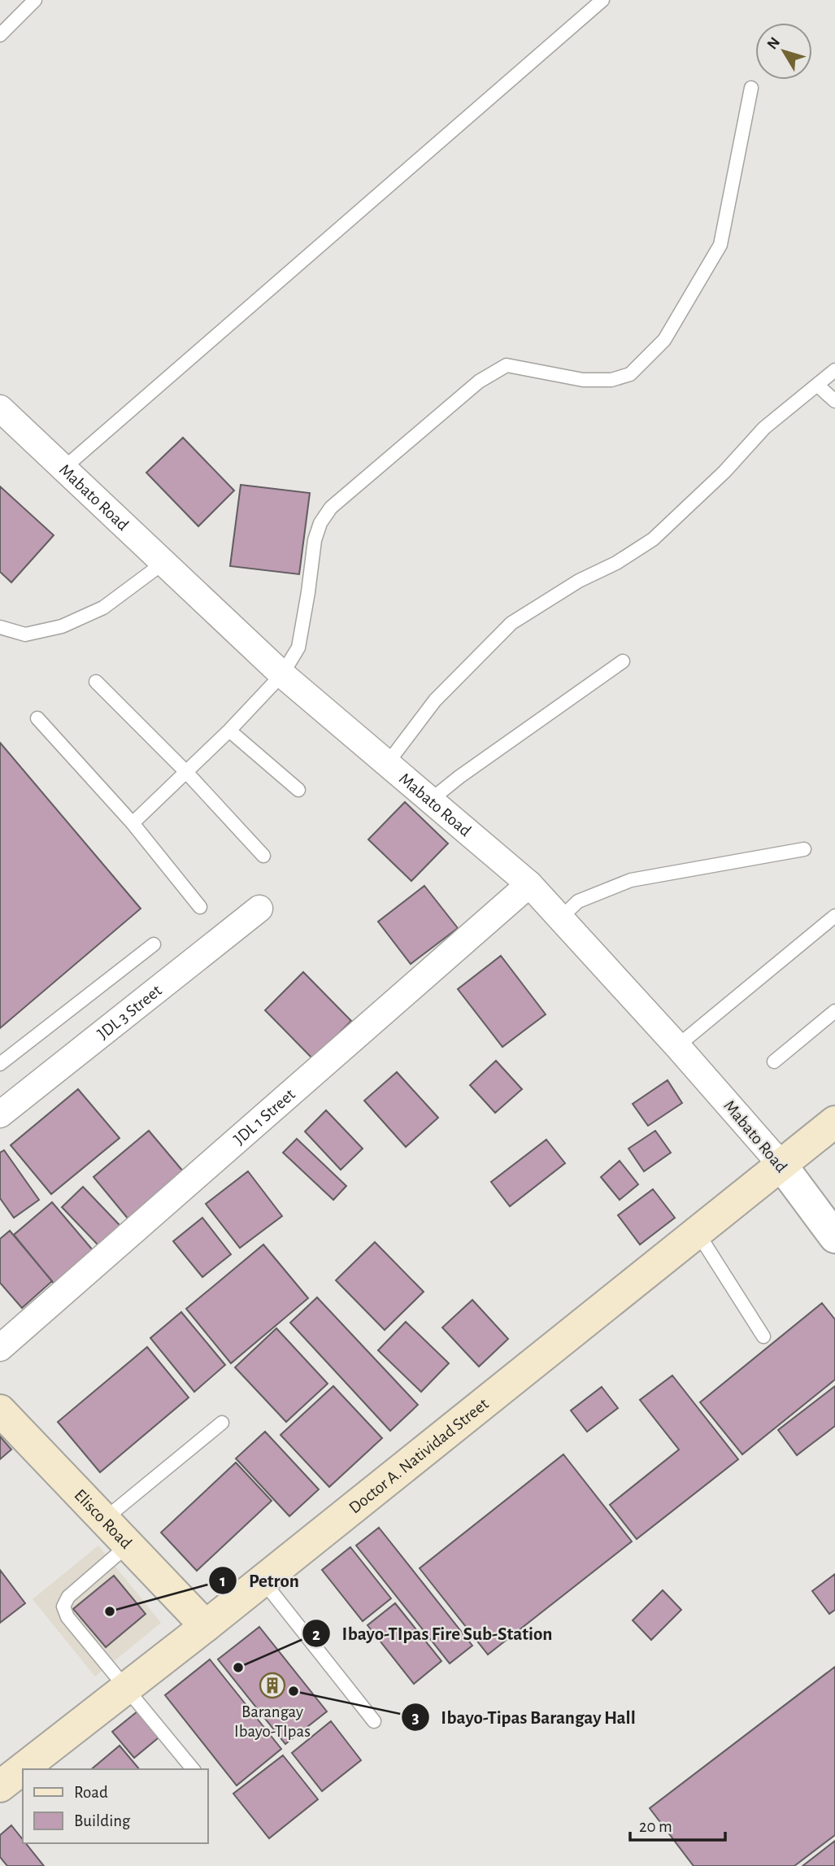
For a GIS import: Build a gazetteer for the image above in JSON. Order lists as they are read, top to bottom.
{
  "streets": {
    "main road": ["Doctor A. Natividad Street", "Elisco Road"],
    "street": ["Mabato Road", "JDL 3 Street", "JDL 1 Street"]
  },
  "crossings": [
    ["Mabato Road", "JDL 1 Street"],
    ["Mabato Road", "Doctor A. Natividad Street"],
    ["Doctor A. Natividad Street", "Elisco Road"]
  ],
  "places": {
    "other": ["Petron", "Ibayo-TIpas Fire Sub-Station", "Ibayo-Tipas Barangay Hall"],
    "building": ["Barangay Ibayo-TIpas"]
  },
  "legend": ["Road", "Building"],
  "scale_bar": "20 m",
  "north": "top left"
}
